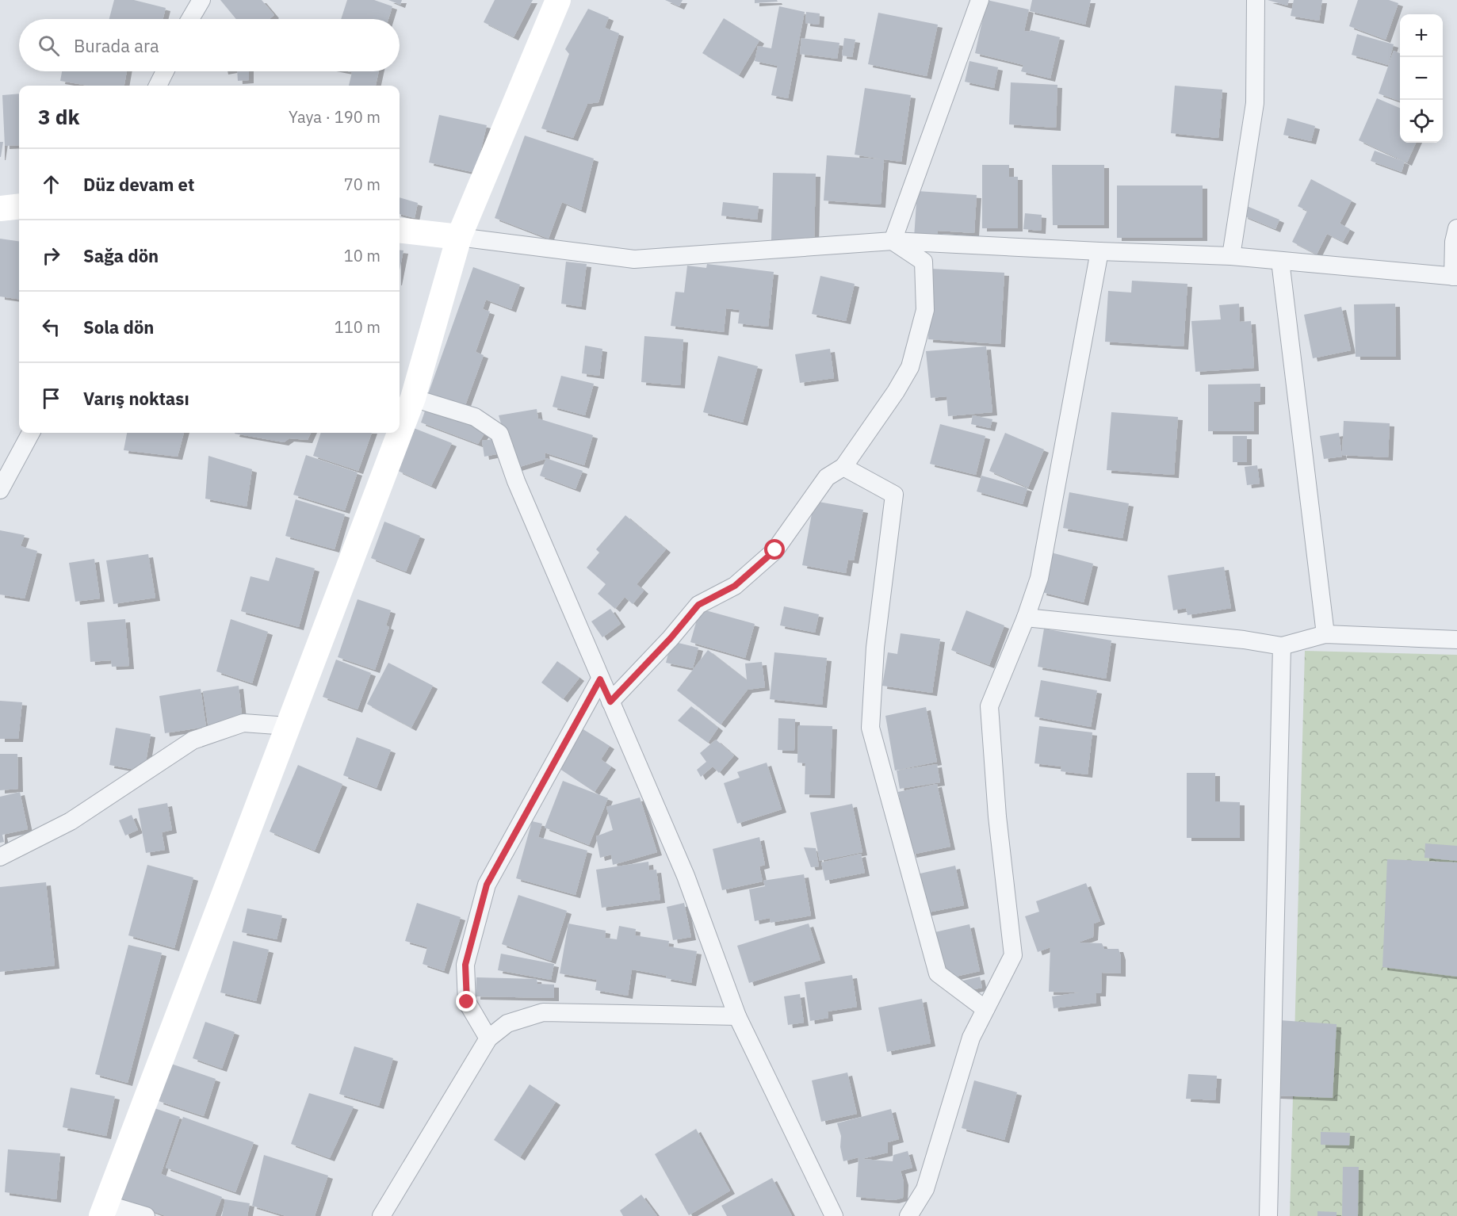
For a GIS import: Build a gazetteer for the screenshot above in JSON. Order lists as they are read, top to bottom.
{
  "page": {
    "map_buttons": ["+", "−"],
    "search": "Burada ara",
    "heading": ["3 dk", "Yaya · 190 m"],
    "list": [
      ["Düz devam et", "70 m"],
      ["Sağa dön", "10 m"],
      ["Sola dön", "110 m"],
      "Varış noktası"
    ]
  }
}
